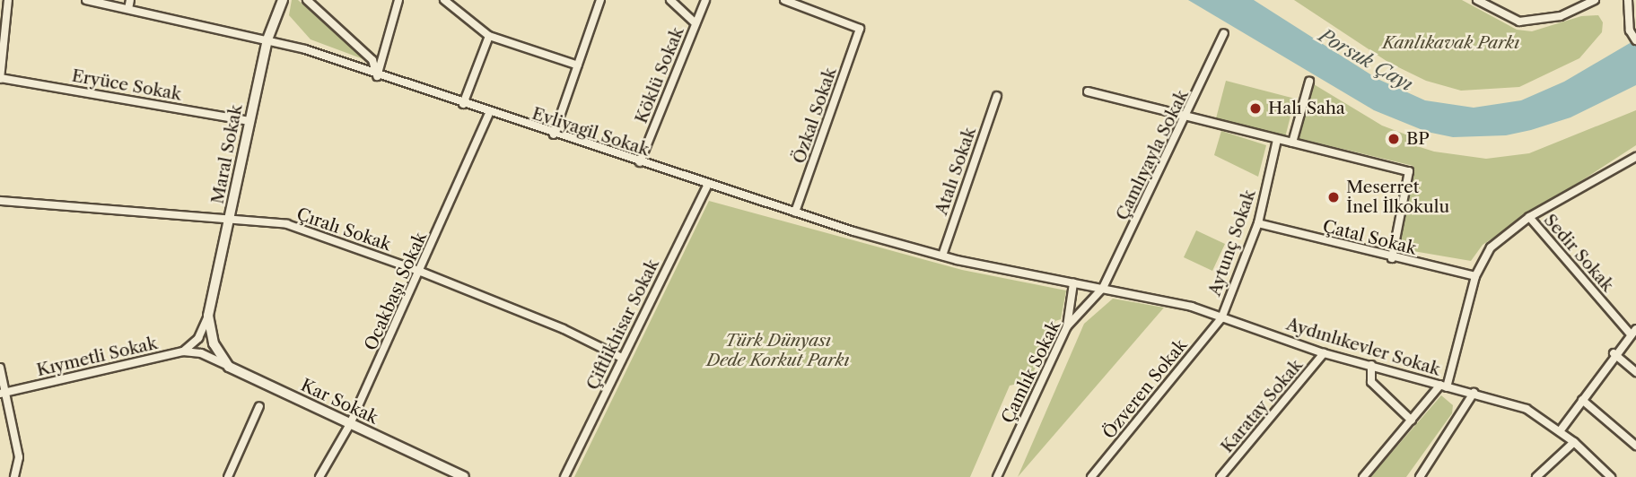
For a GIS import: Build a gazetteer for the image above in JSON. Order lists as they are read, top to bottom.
{
  "streets": {
    "street": [
      "Köklü Sokak",
      "Eryüce Sokak",
      "Özkal Sokak",
      "Evliyagil Sokak",
      "Maral Sokak",
      "Çamlıyayla Sokak",
      "Atalı Sokak",
      "Çıralı Sokak",
      "Çatal Sokak",
      "Aytunç Sokak",
      "Sedir Sokak",
      "Ocakbaşı Sokak",
      "Çiftlikhisar Sokak",
      "Aydınlıkevler Sokak",
      "Kıymetli Sokak",
      "Çamlık Sokak",
      "Özveren Sokak",
      "Kar Sokak",
      "Karatay Sokak"
    ]
  },
  "crossings": [
    ["Köklü Sokak", "Evliyagil Sokak"],
    ["Eryüce Sokak", "Maral Sokak"],
    ["Özkal Sokak", "Evliyagil Sokak"],
    ["Evliyagil Sokak", "Maral Sokak"],
    ["Evliyagil Sokak", "Atalı Sokak"],
    ["Evliyagil Sokak", "Ocakbaşı Sokak"],
    ["Evliyagil Sokak", "Çiftlikhisar Sokak"],
    ["Evliyagil Sokak", "Aydınlıkevler Sokak"],
    ["Maral Sokak", "Çıralı Sokak"],
    ["Çamlıyayla Sokak", "Aydınlıkevler Sokak"],
    ["Çamlıyayla Sokak", "Çamlık Sokak"],
    ["Çıralı Sokak", "Ocakbaşı Sokak"],
    ["Çıralı Sokak", "Çiftlikhisar Sokak"],
    ["Çatal Sokak", "Aytunç Sokak"],
    ["Aytunç Sokak", "Aydınlıkevler Sokak"],
    ["Aytunç Sokak", "Özveren Sokak"],
    ["Ocakbaşı Sokak", "Kar Sokak"],
    ["Aydınlıkevler Sokak", "Çamlık Sokak"],
    ["Aydınlıkevler Sokak", "Özveren Sokak"],
    ["Aydınlıkevler Sokak", "Karatay Sokak"],
    ["Kıymetli Sokak", "Kar Sokak"]
  ],
  "water": ["Porsuk Çayı"],
  "parks": ["Kanlıkavak Parkı", "Türk Dünyası Dede Korkut Parkı"],
  "places": ["Halı Saha", "BP", "Meserret İnel İlkokulu"]
}
